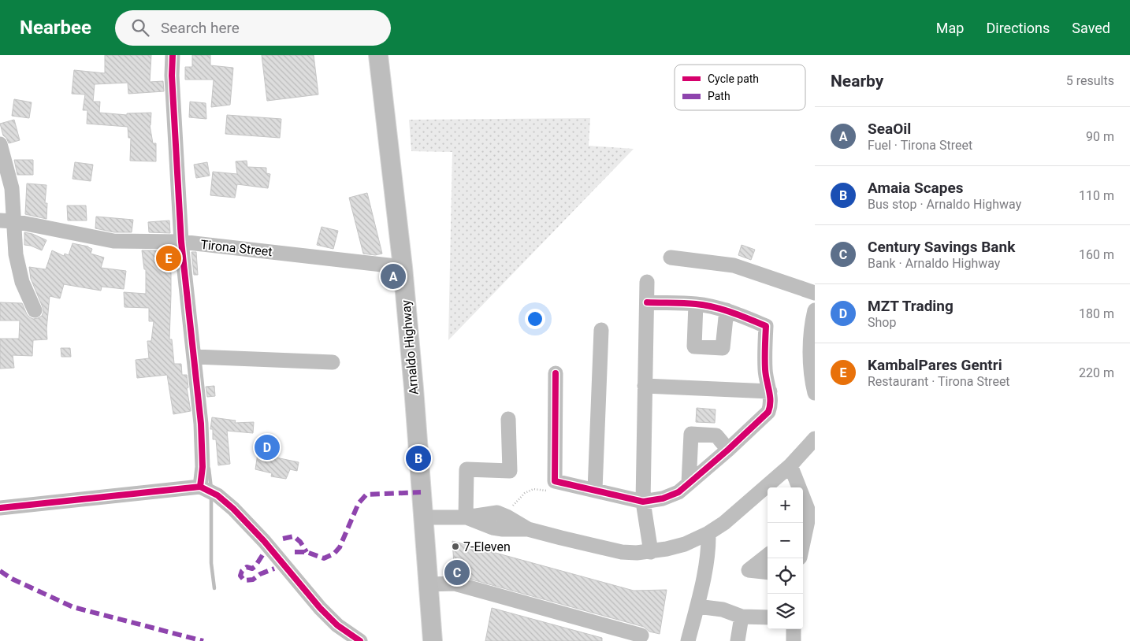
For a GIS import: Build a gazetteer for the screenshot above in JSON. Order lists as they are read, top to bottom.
{
  "streets": {
    "main road": ["Arnaldo Highway"],
    "street": ["Tirona Street"]
  },
  "crossings": [
    ["Tirona Street", "Arnaldo Highway"]
  ],
  "places": ["7-Eleven"],
  "legend": ["Cycle path", "Path"],
  "page": {
    "header": "Nearbee",
    "search": "Search here",
    "nav": ["Map", "Directions", "Saved"],
    "heading": ["Nearby", "5 results"],
    "list": [
      {
        "mark": "A",
        "name": "SeaOil",
        "note": "Fuel · Tirona Street",
        "value": "90 m"
      },
      {
        "mark": "B",
        "name": "Amaia Scapes",
        "note": "Bus stop · Arnaldo Highway",
        "value": "110 m"
      },
      {
        "mark": "C",
        "name": "Century Savings Bank",
        "note": "Bank · Arnaldo Highway",
        "value": "160 m"
      },
      {
        "mark": "D",
        "name": "MZT Trading",
        "note": "Shop",
        "value": "180 m"
      },
      {
        "mark": "E",
        "name": "KambalPares Gentri",
        "note": "Restaurant · Tirona Street",
        "value": "220 m"
      }
    ],
    "pins": [
      "E",
      "A",
      "D",
      "B",
      "C"
    ],
    "map_buttons": ["+", "−"]
  }
}
